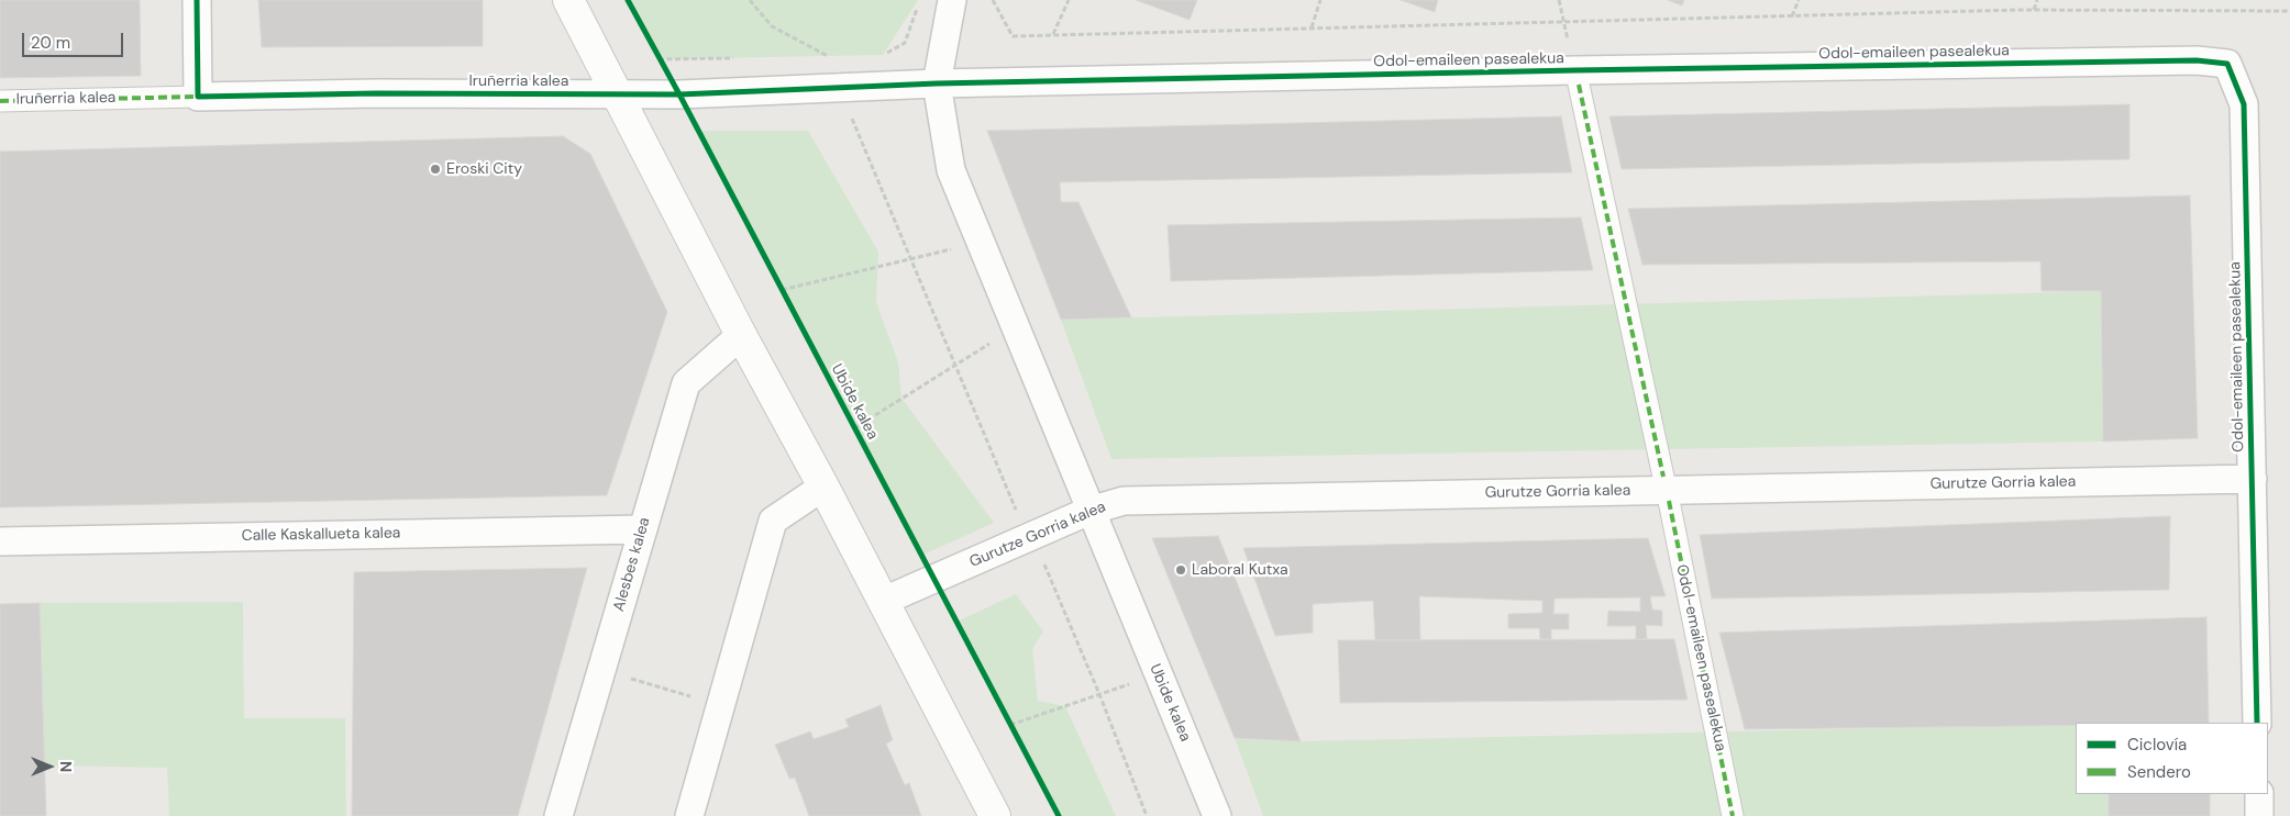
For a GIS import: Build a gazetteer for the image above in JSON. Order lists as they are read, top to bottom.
{
  "streets": {
    "street": [
      "Odol-emaileen pasealekua",
      "Iruñerria kalea",
      "Ubide kalea",
      "Gurutze Gorria kalea",
      "Calle Kaskallueta kalea",
      "Alesbes kalea"
    ]
  },
  "crossings": [
    ["Odol-emaileen pasealekua", "Iruñerria kalea"],
    ["Odol-emaileen pasealekua", "Ubide kalea"],
    ["Odol-emaileen pasealekua", "Gurutze Gorria kalea"],
    ["Iruñerria kalea", "Ubide kalea"],
    ["Ubide kalea", "Gurutze Gorria kalea"],
    ["Calle Kaskallueta kalea", "Alesbes kalea"]
  ],
  "places": ["Eroski City", "Laboral Kutxa"],
  "legend": ["Ciclovía", "Sendero"],
  "scale_bar": "20 m",
  "north": "right"
}
